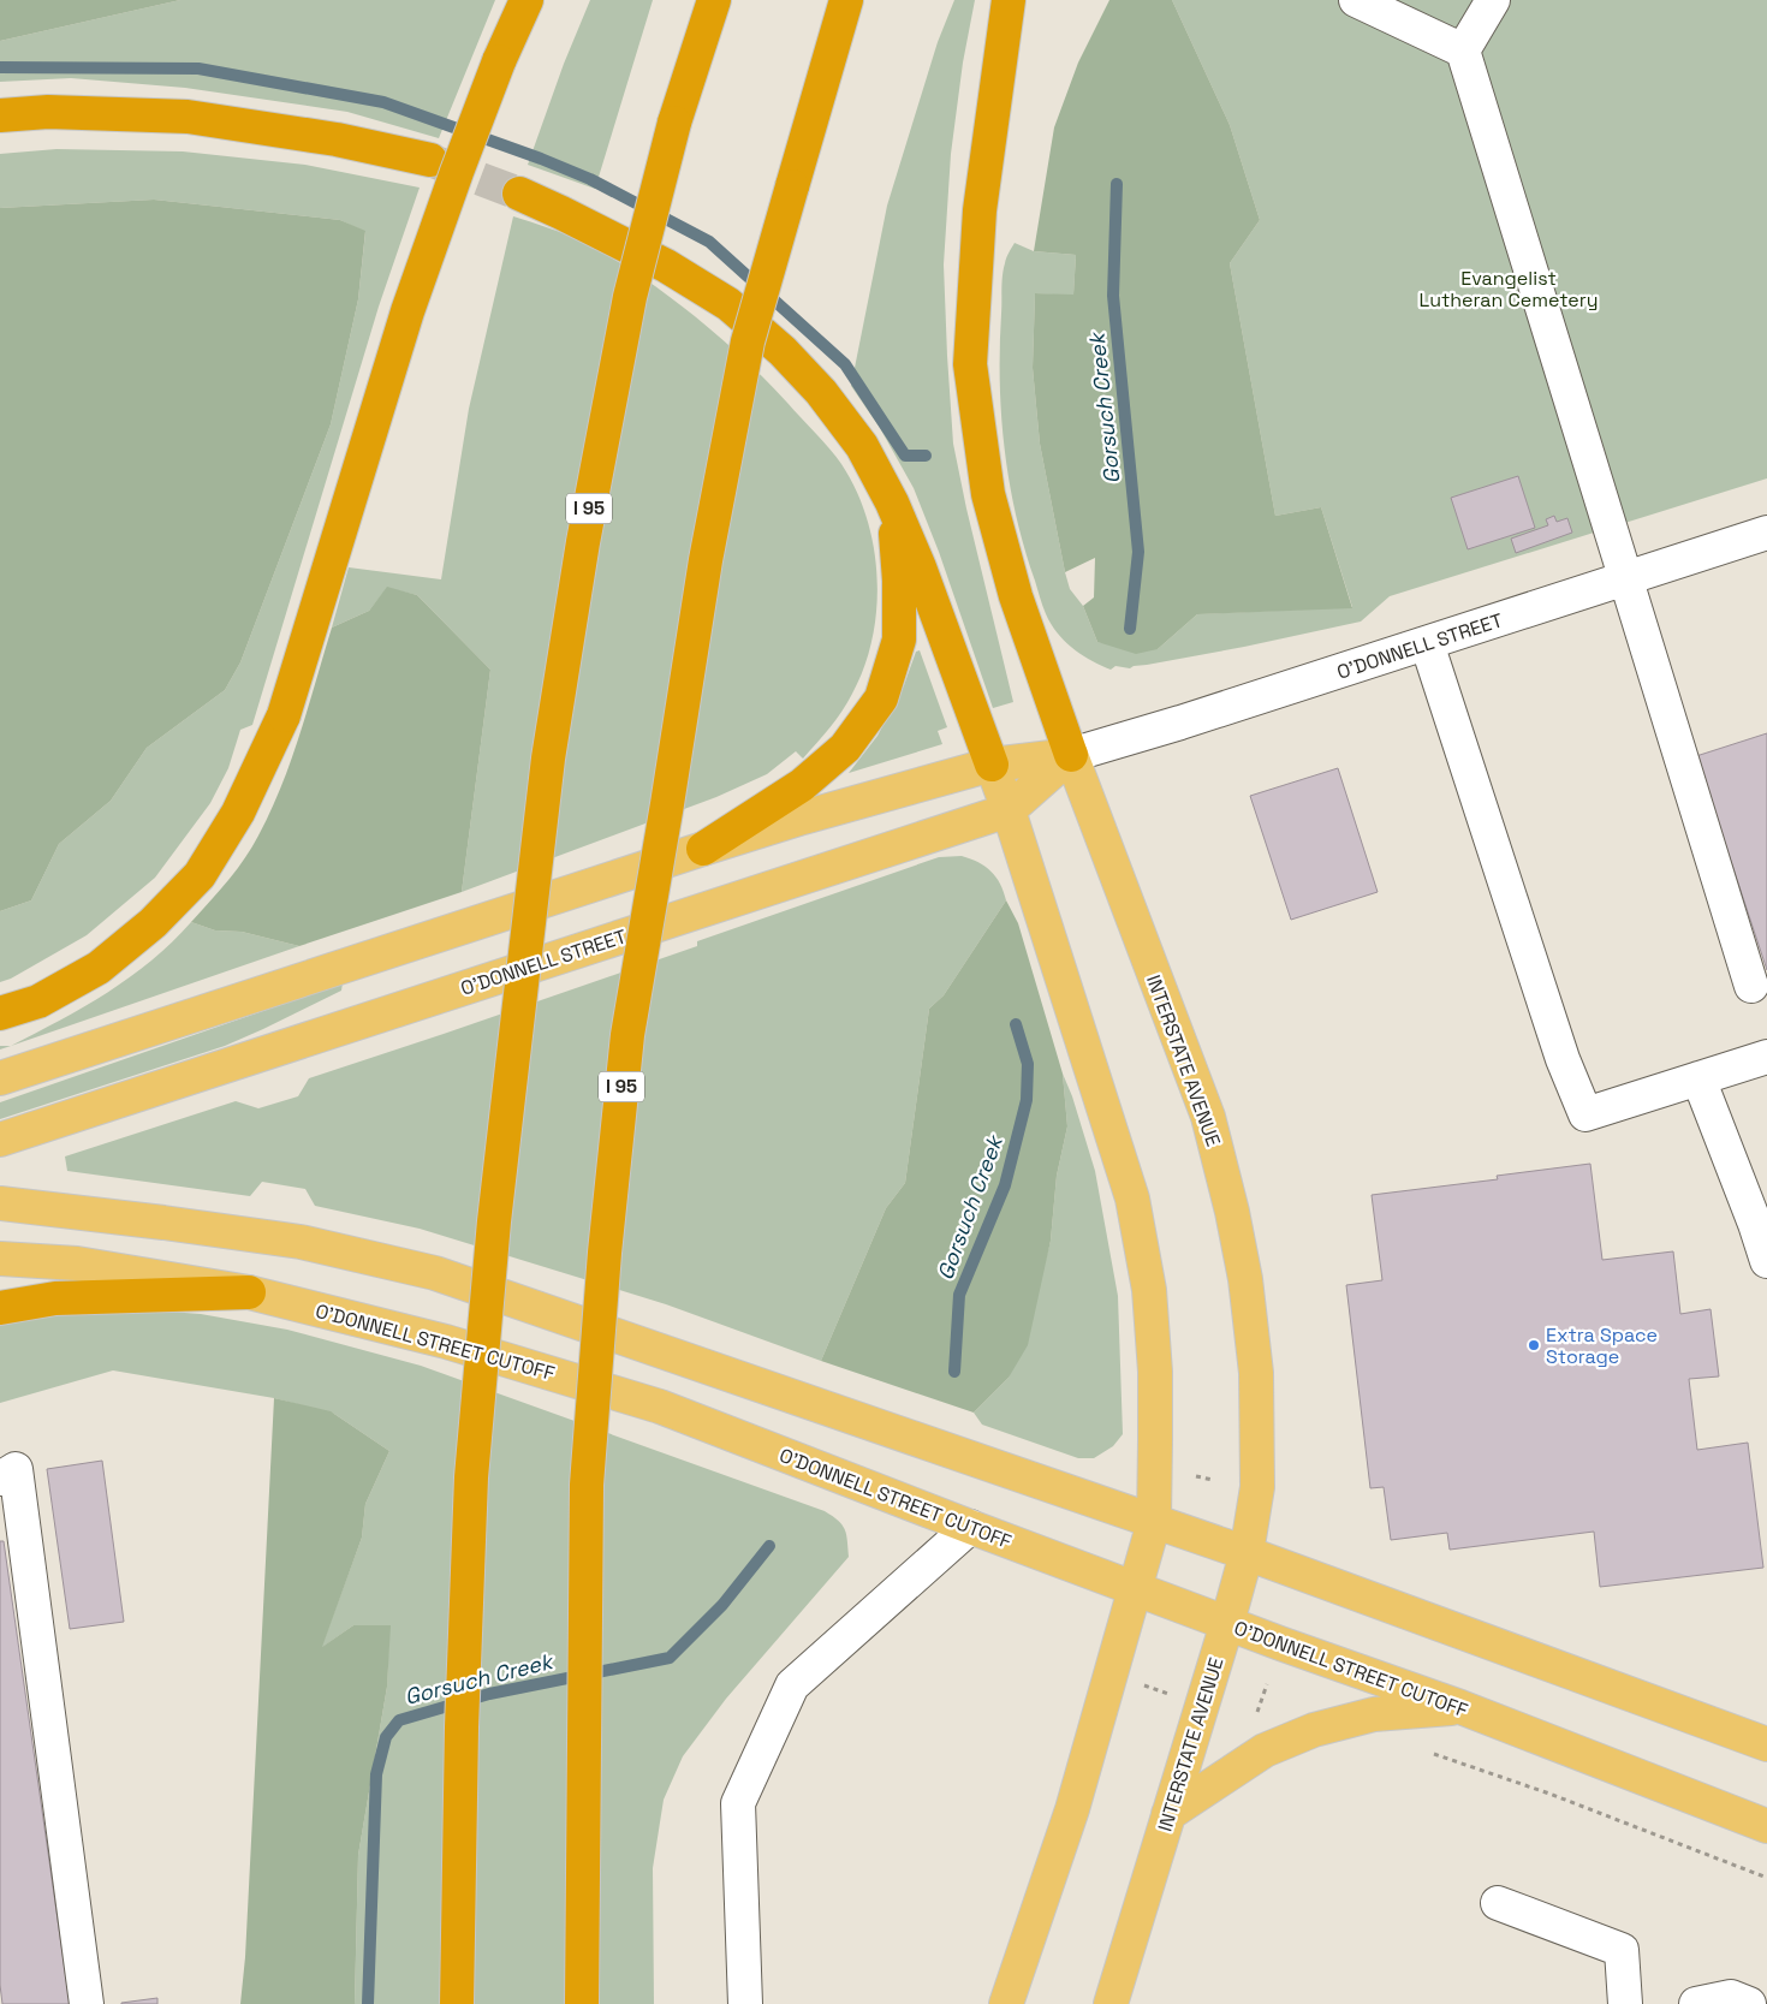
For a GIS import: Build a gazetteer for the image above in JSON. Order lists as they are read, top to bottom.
{
  "streets": {
    "highway": ["I 95"],
    "main road": ["O'DONNELL STREET", "INTERSTATE AVENUE", "O'DONNELL STREET CUTOFF"]
  },
  "crossings": [
    ["O'DONNELL STREET", "INTERSTATE AVENUE"],
    ["INTERSTATE AVENUE", "O'DONNELL STREET CUTOFF"]
  ],
  "water": ["Gorsuch Creek"],
  "parks": ["Evangelist Lutheran Cemetery"],
  "places": ["Extra Space Storage"]
}
